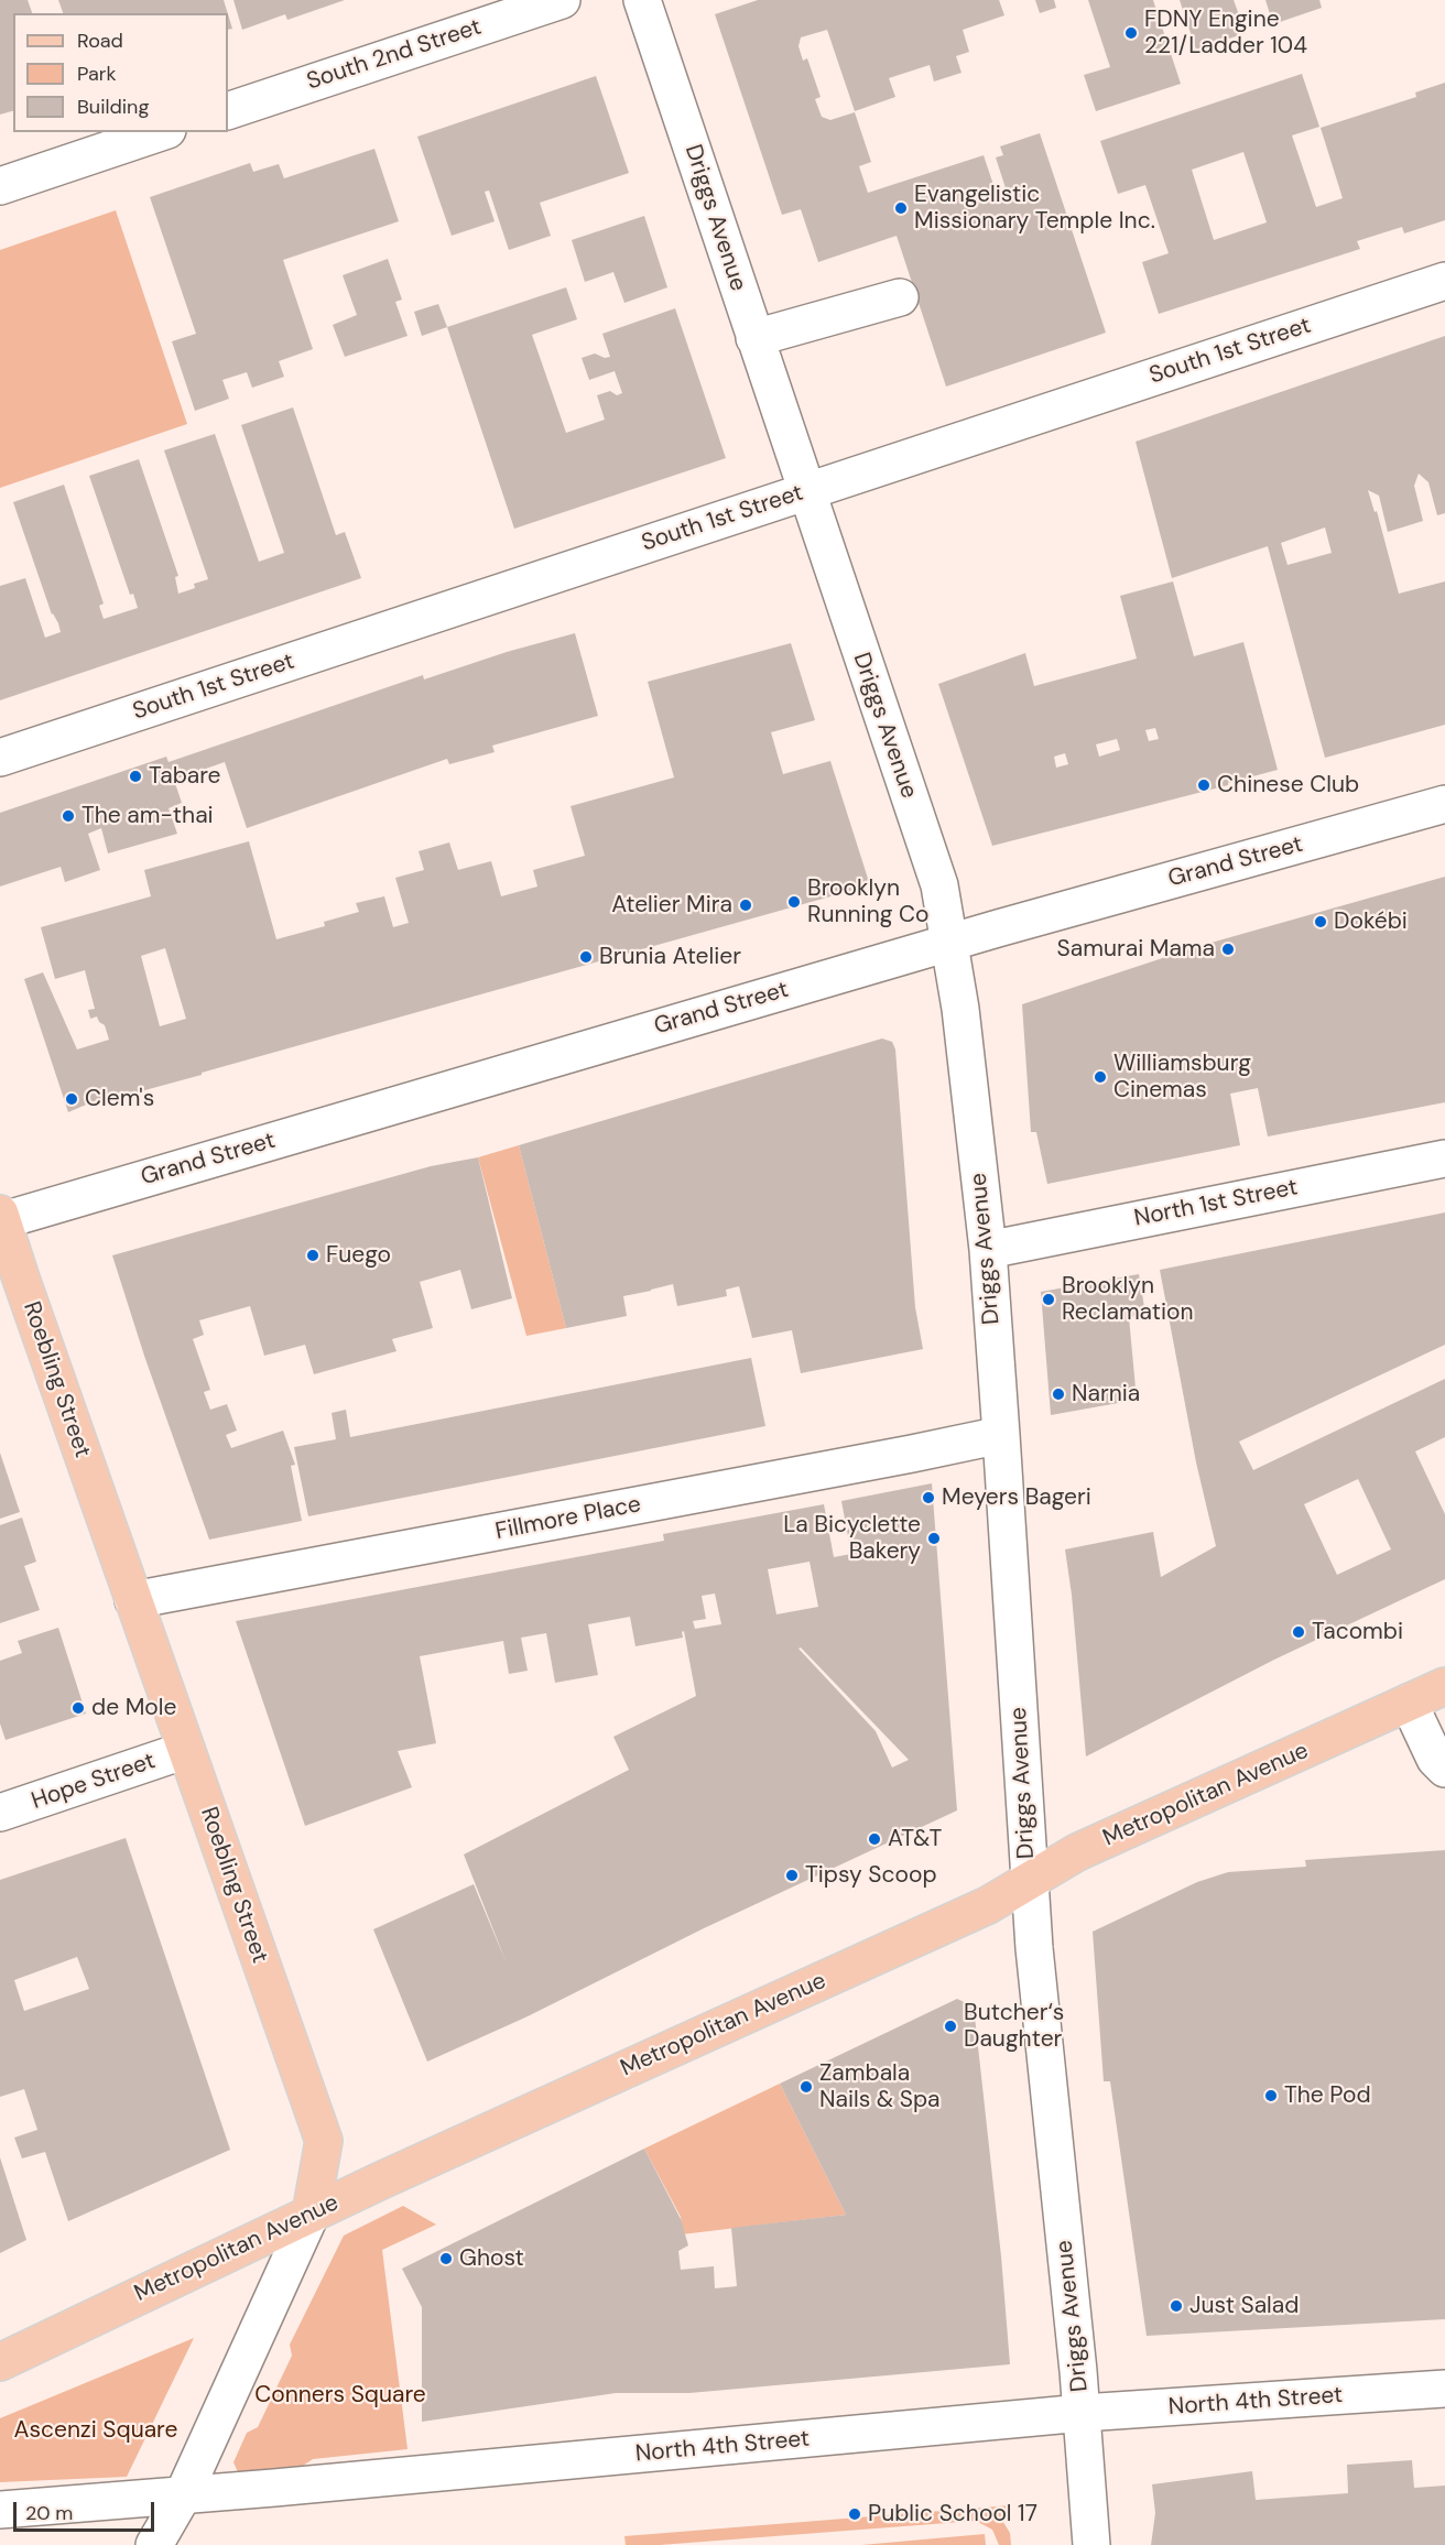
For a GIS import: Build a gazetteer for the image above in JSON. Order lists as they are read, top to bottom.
{
  "streets": {
    "main road": ["Roebling Street", "Metropolitan Avenue"],
    "street": [
      "South 2nd Street",
      "Driggs Avenue",
      "South 1st Street",
      "Grand Street",
      "North 1st Street",
      "Fillmore Place",
      "Hope Street",
      "North 4th Street"
    ]
  },
  "crossings": [
    ["Driggs Avenue", "South 1st Street"],
    ["Driggs Avenue", "Grand Street"],
    ["Driggs Avenue", "North 1st Street"],
    ["Driggs Avenue", "Fillmore Place"],
    ["Driggs Avenue", "Metropolitan Avenue"],
    ["Driggs Avenue", "North 4th Street"],
    ["Grand Street", "Roebling Street"],
    ["Roebling Street", "Fillmore Place"],
    ["Roebling Street", "Hope Street"],
    ["Roebling Street", "Metropolitan Avenue"],
    ["Roebling Street", "North 4th Street"]
  ],
  "parks": ["Conners Square", "Ascenzi Square"],
  "places": [
    "FDNY Engine 221/Ladder 104",
    "Evangelistic Missionary Temple Inc.",
    "Tabare",
    "Chinese Club",
    "The am-thai",
    "Brooklyn Running Co",
    "Atelier Mira",
    "Dokébi",
    "Samurai Mama",
    "Brunia Atelier",
    "Williamsburg Cinemas",
    "Clem's",
    "Fuego",
    "Brooklyn Reclamation",
    "Narnia",
    "Meyers Bageri",
    "La Bicyclette Bakery",
    "Tacombi",
    "de Mole",
    "AT&T",
    "Tipsy Scoop",
    "Butcher‘s Daughter",
    "Zambala Nails & Spa",
    "The Pod",
    "Ghost",
    "Just Salad",
    "Public School 17"
  ],
  "legend": ["Road", "Park", "Building"],
  "scale_bar": "20 m"
}
